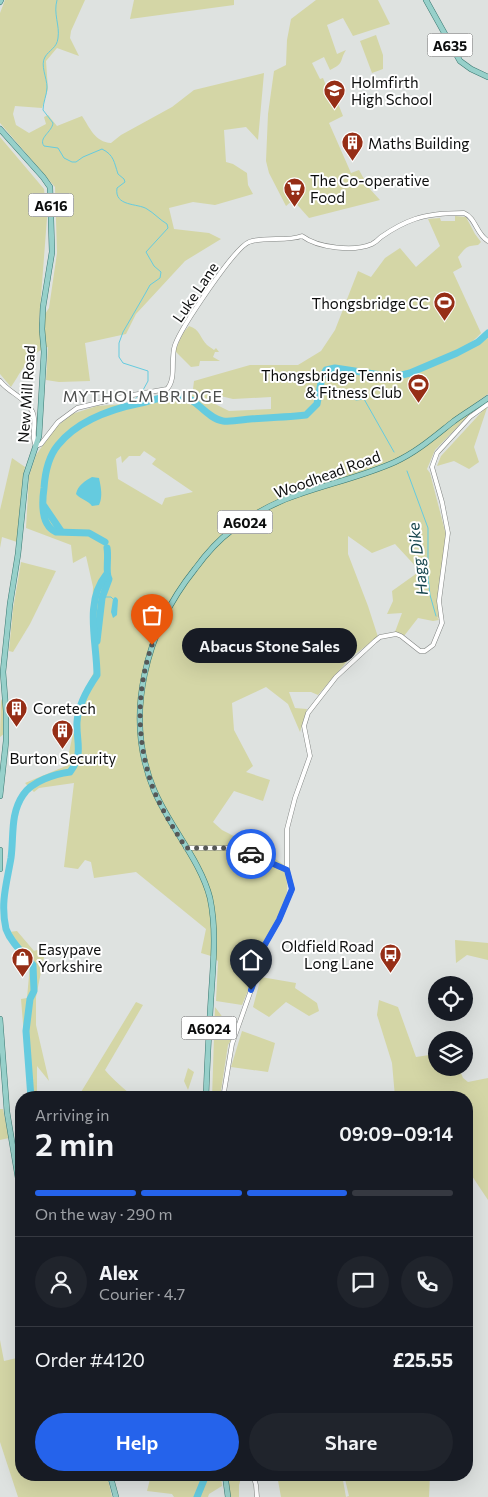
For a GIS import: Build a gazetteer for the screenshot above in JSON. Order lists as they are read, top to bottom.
{
  "streets": {
    "main road": [
      "A635",
      "A616",
      "New Mill Road",
      "Woodhead Road",
      "A6024"
    ],
    "street": ["Luke Lane"]
  },
  "crossings": [
    ["Luke Lane", "New Mill Road"]
  ],
  "districts": ["MYTHOLM BRIDGE"],
  "water": ["Hagg Dike"],
  "places": {
    "school or university": ["Holmfirth High School"],
    "building": ["Maths Building", "Coretech", "Burton Security"],
    "supermarket": ["The Co-operative Food"],
    "sports": ["Thongsbridge CC", "Thongsbridge Tennis & Fitness Club"],
    "other": ["Abacus Stone Sales"],
    "bus stop": ["Oldfield Road Long Lane"],
    "shop": ["Easypave Yorkshire"]
  },
  "page": {
    "bubble": "Abacus Stone Sales",
    "heading": ["2 min", "Arriving in", "09:09–09:14"],
    "panel": [
      "Alex",
      "Courier · 4.7",
      "Order #4120",
      "£25.55"
    ],
    "bar": "On the way · 290 m",
    "buttons": ["Help", "Share"]
  }
}
